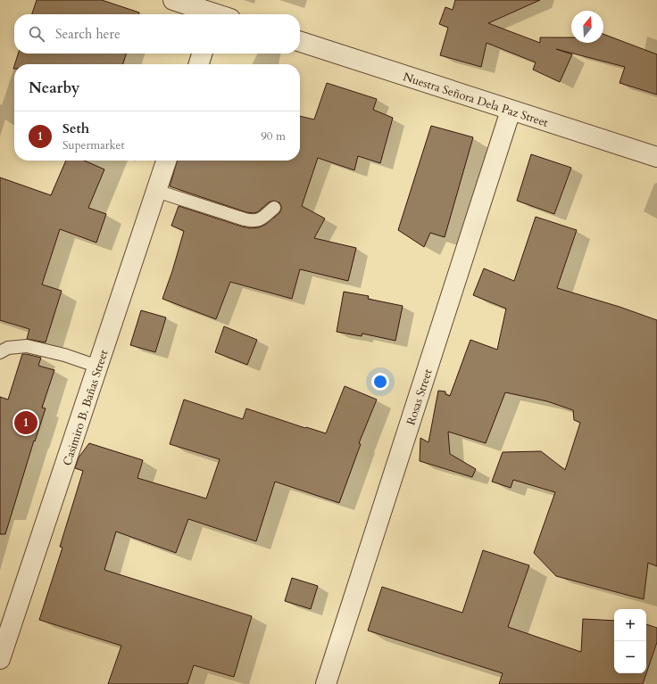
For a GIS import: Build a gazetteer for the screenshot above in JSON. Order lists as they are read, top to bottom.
{
  "streets": {
    "street": ["Nuestra Señora Dela Paz Street", "Rosas Street", "Casimiro B. Bañas Street"]
  },
  "crossings": [
    ["Nuestra Señora Dela Paz Street", "Rosas Street"]
  ],
  "north": "top",
  "page": {
    "search": "Search here",
    "heading": "Nearby",
    "list": [
      {
        "mark": "1",
        "name": "Seth",
        "note": "Supermarket",
        "value": "90 m"
      }
    ],
    "pins": "1",
    "map_buttons": ["+", "−"]
  }
}
